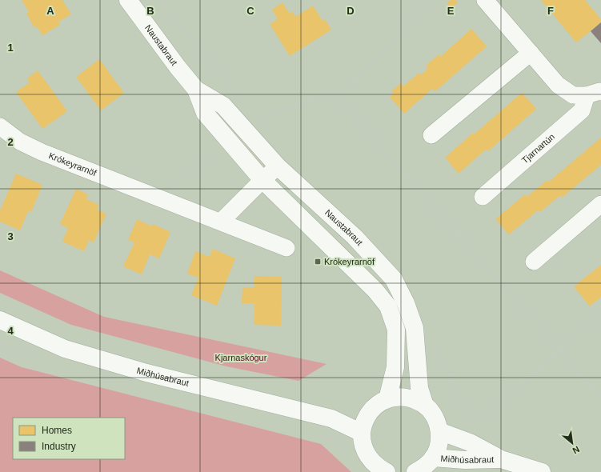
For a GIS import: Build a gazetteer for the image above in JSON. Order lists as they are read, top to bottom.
{
  "streets": {
    "street": [
      "Naustabraut",
      "Tjarnartún",
      "Krókeyrarnöf",
      "Miðhúsabraut"
    ]
  },
  "parks": ["Kjarnaskógur"],
  "places": {
    "transit": ["Krókeyrarnöf"]
  },
  "legend": ["Homes", "Industry"],
  "north": "bottom right",
  "grid": {
    "columns": [
      "A",
      "B",
      "C",
      "D",
      "E",
      "F"
    ],
    "rows": [
      "1",
      "2",
      "3",
      "4"
    ]
  }
}
